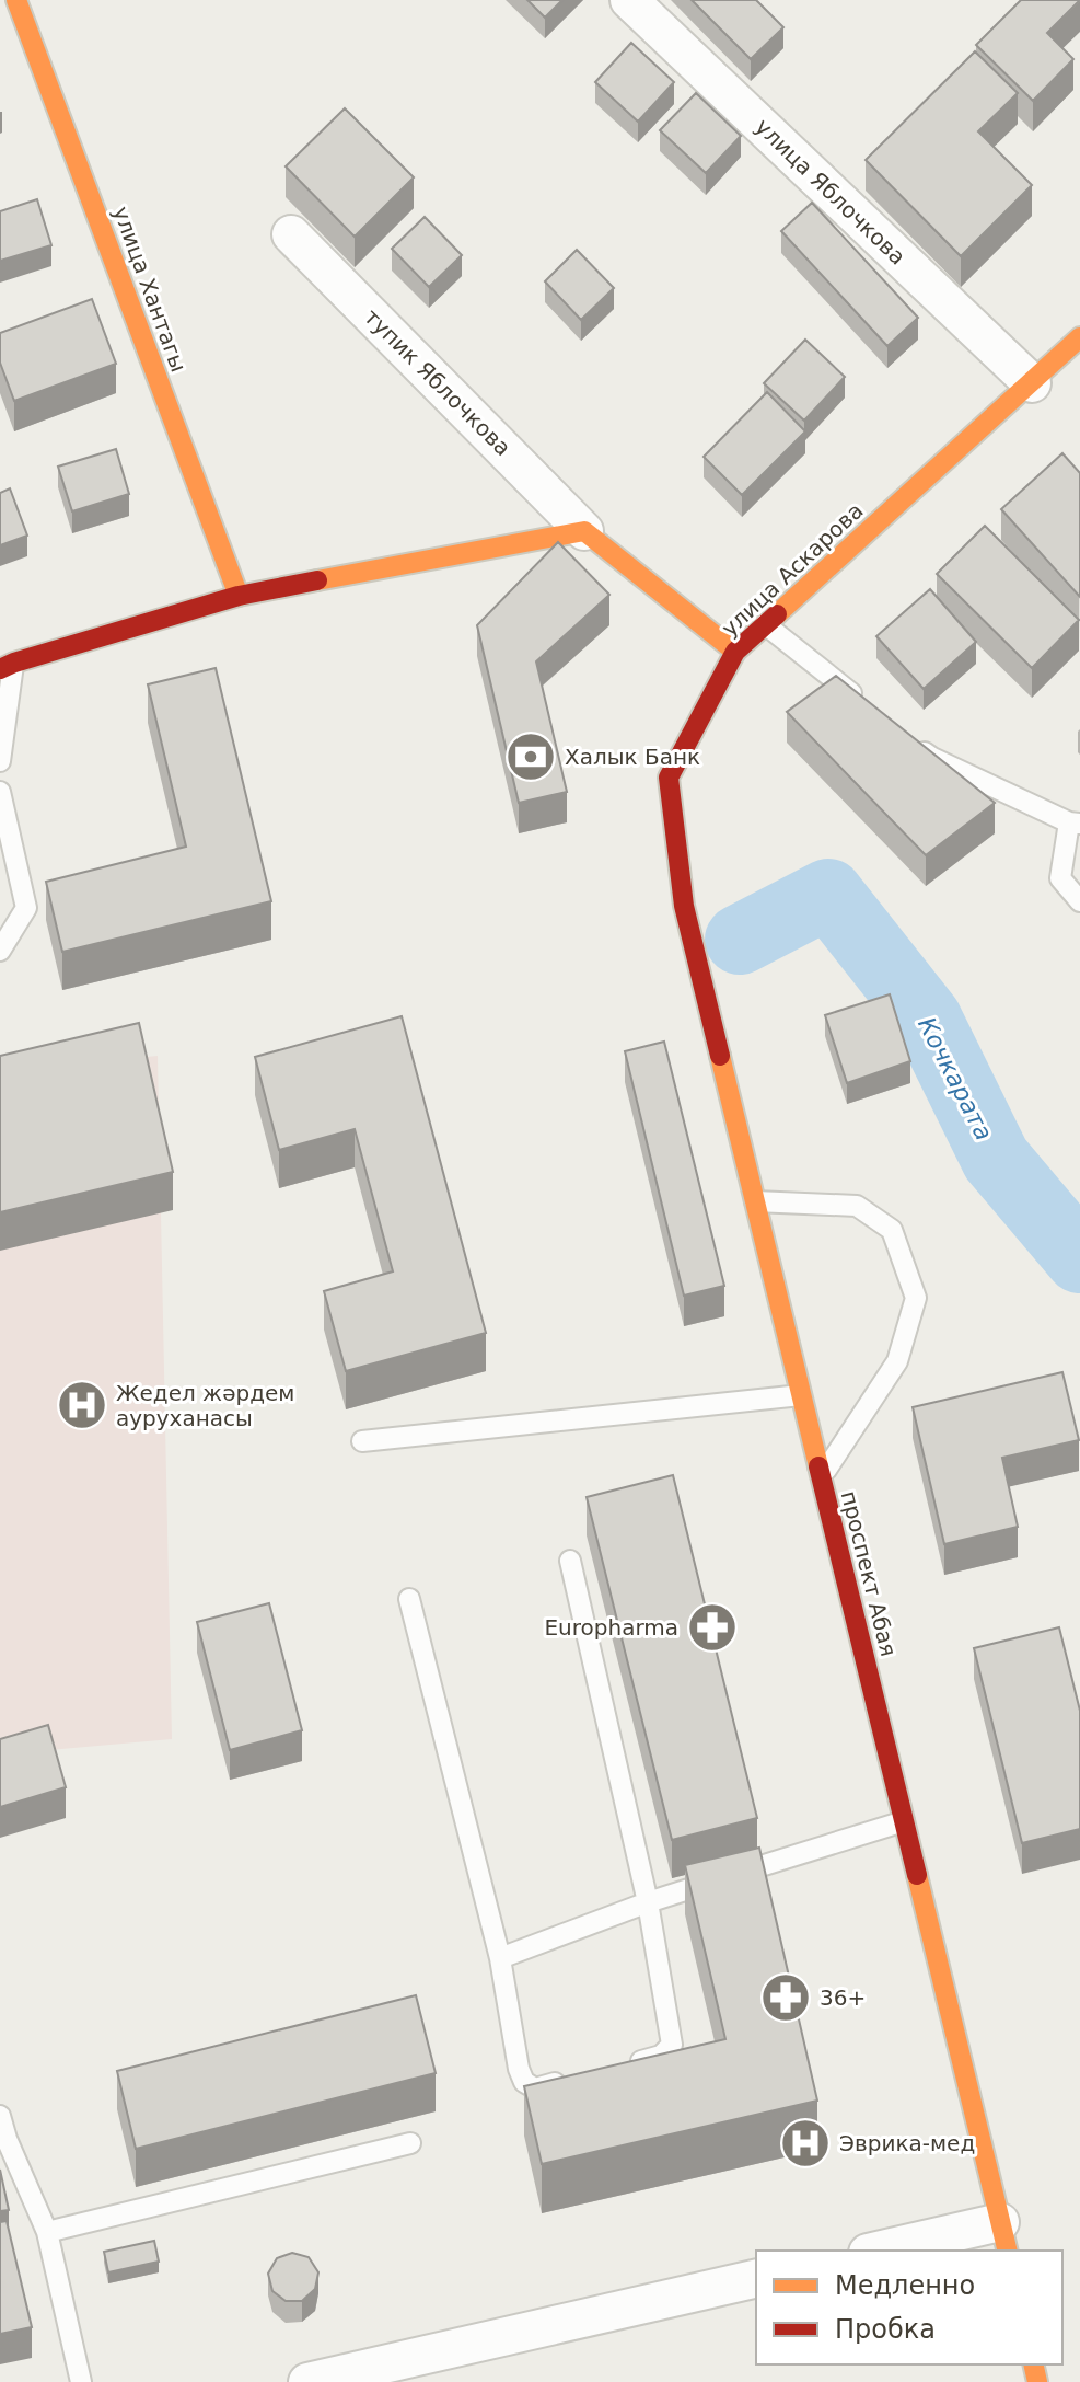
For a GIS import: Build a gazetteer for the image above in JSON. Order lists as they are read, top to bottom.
{
  "streets": {
    "main road": ["улица Хантагы", "улица Аскарова", "проспект Абая"],
    "street": ["улица Яблочкова", "тупик Яблочкова"]
  },
  "crossings": [
    ["улица Яблочкова", "улица Аскарова"],
    ["улица Аскарова", "проспект Абая"]
  ],
  "water": ["Кочкарата"],
  "places": {
    "bank": ["Халык Банк"],
    "hospital": ["Жедел жәрдем ауруханасы", "Эврика-мед"],
    "pharmacy": ["Europharma", "36+"]
  },
  "legend": ["Медленно", "Пробка"]
}
